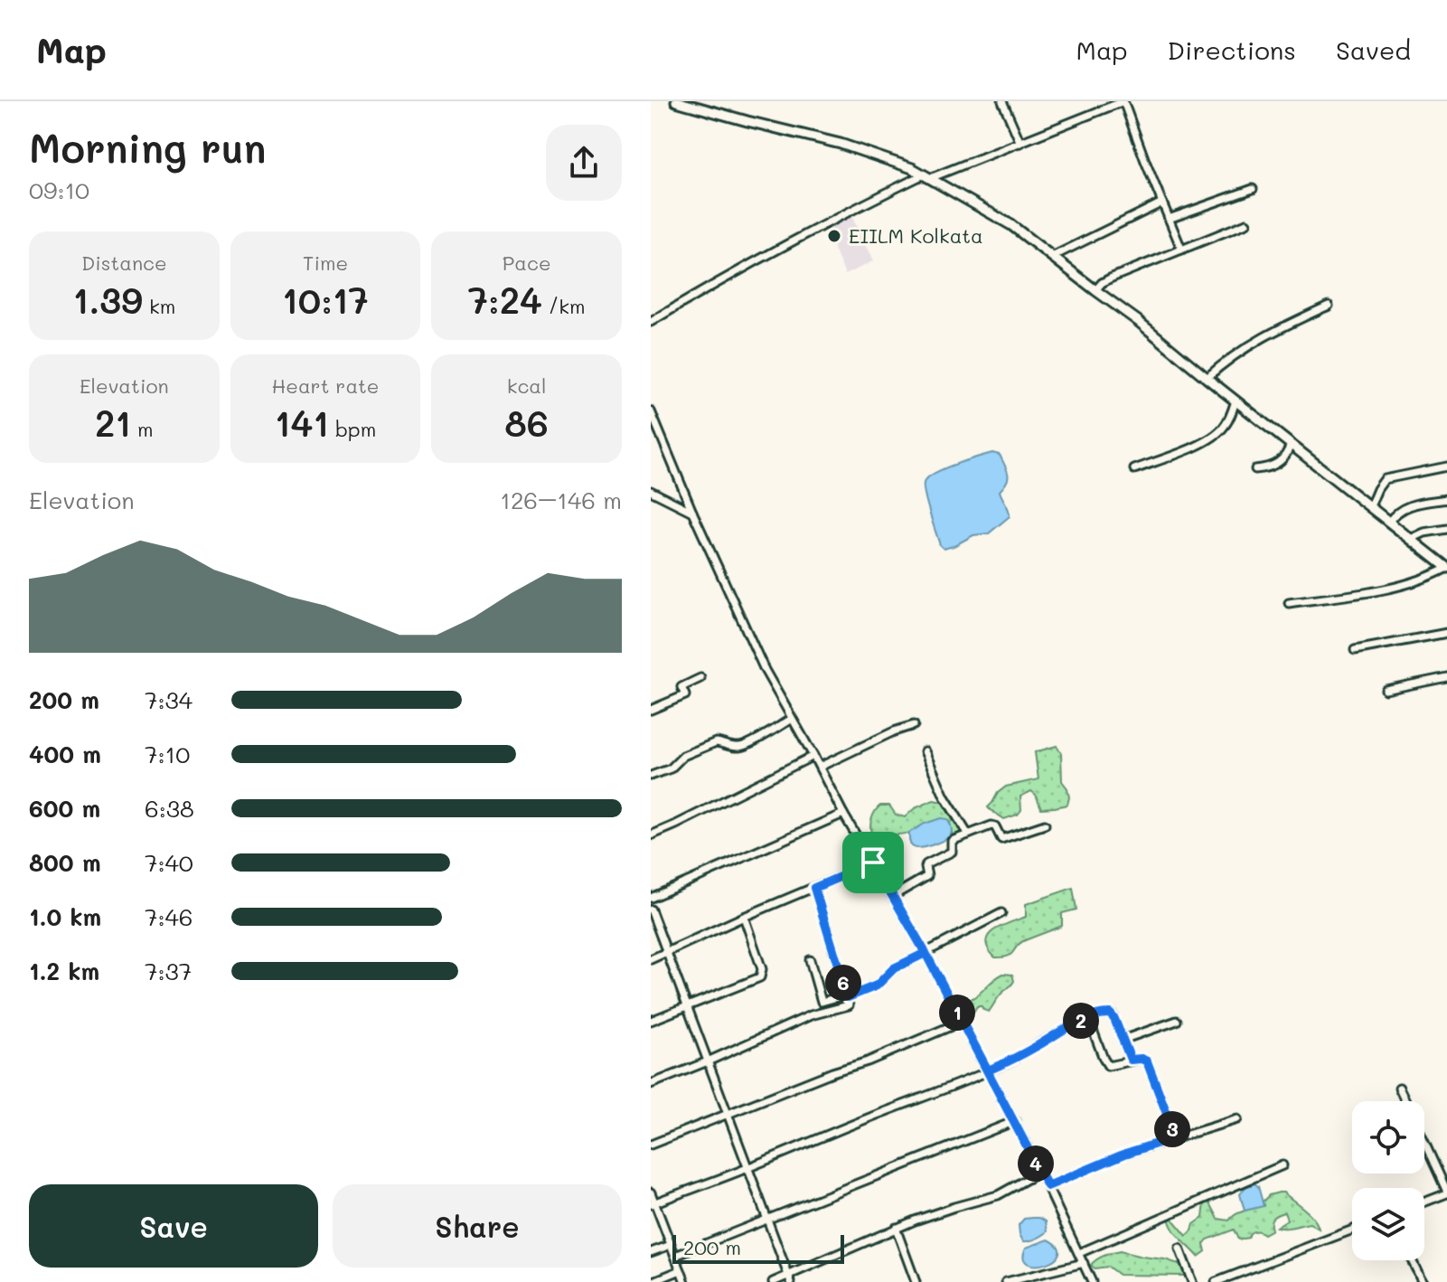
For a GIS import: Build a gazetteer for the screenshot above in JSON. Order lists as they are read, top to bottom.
{
  "places": ["EIILM Kolkata"],
  "scale_bar": "200 m",
  "page": {
    "header": "Map",
    "nav": ["Map", "Directions", "Saved"],
    "heading": ["Morning run", "09:10"],
    "stats": [
      ["Distance", "1.39 km"],
      ["Time", "10:17"],
      ["Pace", "7:24 /km"],
      ["Elevation", "21 m"],
      ["Heart rate", "141 bpm"],
      ["kcal", "86"]
    ],
    "chart": ["Elevation", "126–146 m"],
    "list": [
      {
        "name": "200 m",
        "note": "7:34"
      },
      {
        "name": "400 m",
        "note": "7:10"
      },
      {
        "name": "600 m",
        "note": "6:38"
      },
      {
        "name": "800 m",
        "note": "7:40"
      },
      {
        "name": "1.0 km",
        "note": "7:46"
      },
      {
        "name": "1.2 km",
        "note": "7:37"
      }
    ],
    "pins": [
      "6",
      "1",
      "2",
      "3",
      "4"
    ],
    "buttons": ["Save", "Share"],
    "scale": "200 m"
  }
}
